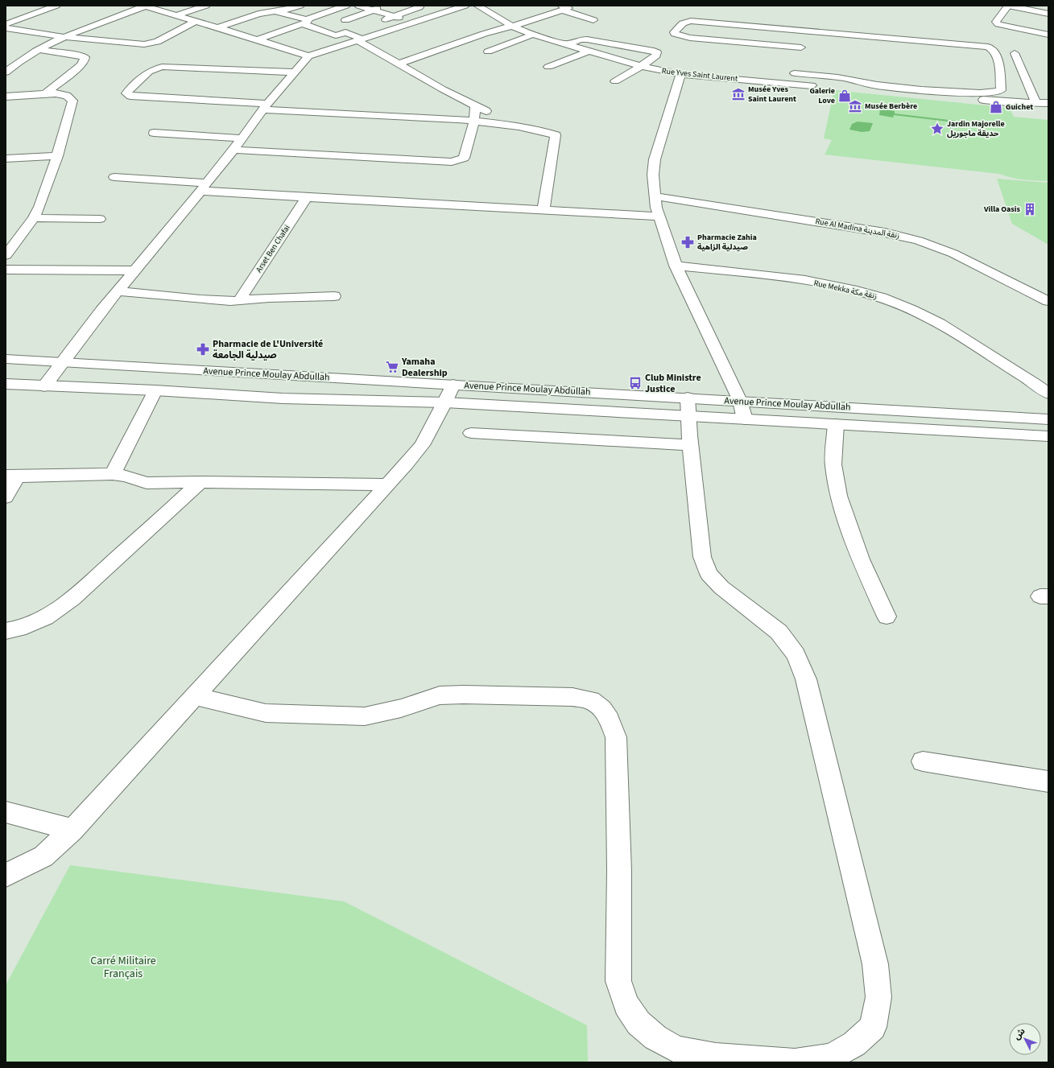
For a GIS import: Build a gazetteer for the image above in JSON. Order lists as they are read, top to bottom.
{
  "streets": {
    "street": [
      "Rue Yves Saint Laurent",
      "Rue Al Madina زنقة المدينة",
      "Arset Ben Chafai",
      "Rue Mekka زنقة مكة",
      "Avenue Prince Moulay Abdullah"
    ]
  },
  "parks": ["Carré Militaire Français"],
  "places": {
    "museum": ["Musée Yves Saint Laurent", "Musée Berbère"],
    "shop": ["Galerie Love", "Guichet"],
    "place": ["Jardin Majorelle حديقة ماجوريل"],
    "building": ["Villa Oasis"],
    "pharmacy": ["Pharmacie Zahia صيدلية الزاهية", "Pharmacie de L'Université صيدلية الجامعة"],
    "supermarket": ["Yamaha Dealership"],
    "bus stop": ["Club Ministre Justice"]
  },
  "north": "top left"
}
